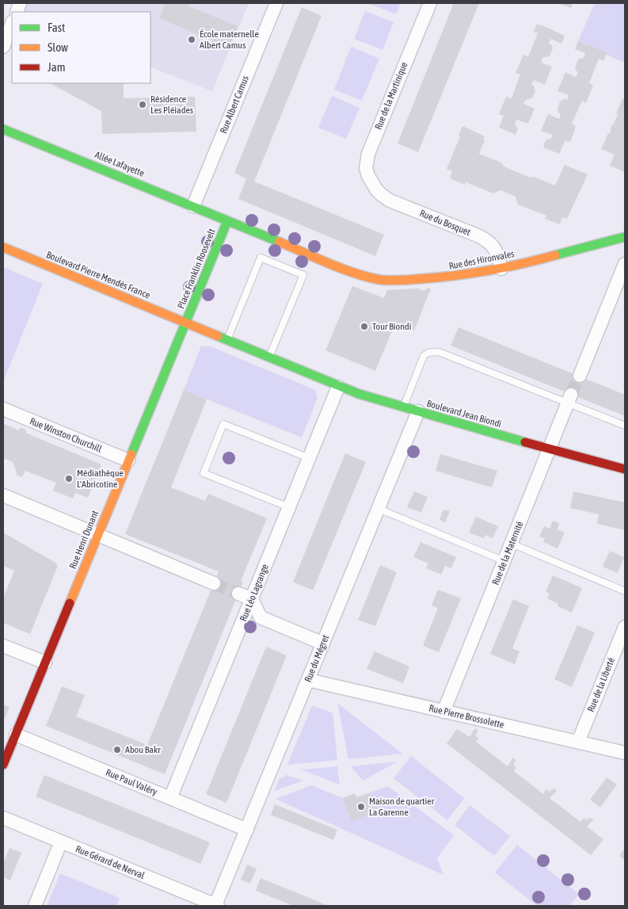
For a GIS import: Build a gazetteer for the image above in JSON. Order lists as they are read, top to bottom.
{
  "streets": {
    "street": [
      "Rue de la Martinique",
      "Rue Albert Camus",
      "Allée Lafayette",
      "Rue du Bosquet",
      "Rue des Hironvales",
      "Place Franklin Roosevelt",
      "Boulevard Pierre Mendès France",
      "Boulevard Jean Biondi",
      "Rue Winston Churchill",
      "Rue Henri Dunant",
      "Rue de la Maternité",
      "Rue Léo Lagrange",
      "Rue du Mégret",
      "Rue de la Liberté",
      "Rue Pierre Brossolette",
      "Rue Paul Valéry",
      "Rue Gérard de Nerval"
    ]
  },
  "crossings": [
    ["Rue de la Martinique", "Rue du Bosquet"],
    ["Rue Albert Camus", "Allée Lafayette"],
    ["Allée Lafayette", "Place Franklin Roosevelt"],
    ["Rue du Bosquet", "Rue des Hironvales"],
    ["Rue des Hironvales", "Place Franklin Roosevelt"],
    ["Place Franklin Roosevelt", "Boulevard Pierre Mendès France"],
    ["Place Franklin Roosevelt", "Boulevard Jean Biondi"],
    ["Place Franklin Roosevelt", "Rue Henri Dunant"],
    ["Boulevard Pierre Mendès France", "Rue Henri Dunant"],
    ["Boulevard Jean Biondi", "Rue de la Maternité"],
    ["Boulevard Jean Biondi", "Rue Léo Lagrange"],
    ["Boulevard Jean Biondi", "Rue du Mégret"],
    ["Rue Winston Churchill", "Rue Henri Dunant"],
    ["Rue Henri Dunant", "Rue Paul Valéry"],
    ["Rue de la Maternité", "Rue Pierre Brossolette"],
    ["Rue Léo Lagrange", "Rue Paul Valéry"],
    ["Rue du Mégret", "Rue Pierre Brossolette"],
    ["Rue du Mégret", "Rue Paul Valéry"],
    ["Rue du Mégret", "Rue Gérard de Nerval"],
    ["Rue de la Liberté", "Rue Pierre Brossolette"]
  ],
  "places": [
    "École maternelle Albert Camus",
    "Résidence Les Pléiades",
    "Tour Biondi",
    "Médiathèque L'Abricotine",
    "Abou Bakr",
    "Maison de quartier La Garenne"
  ],
  "legend": ["Fast", "Slow", "Jam"]
}
